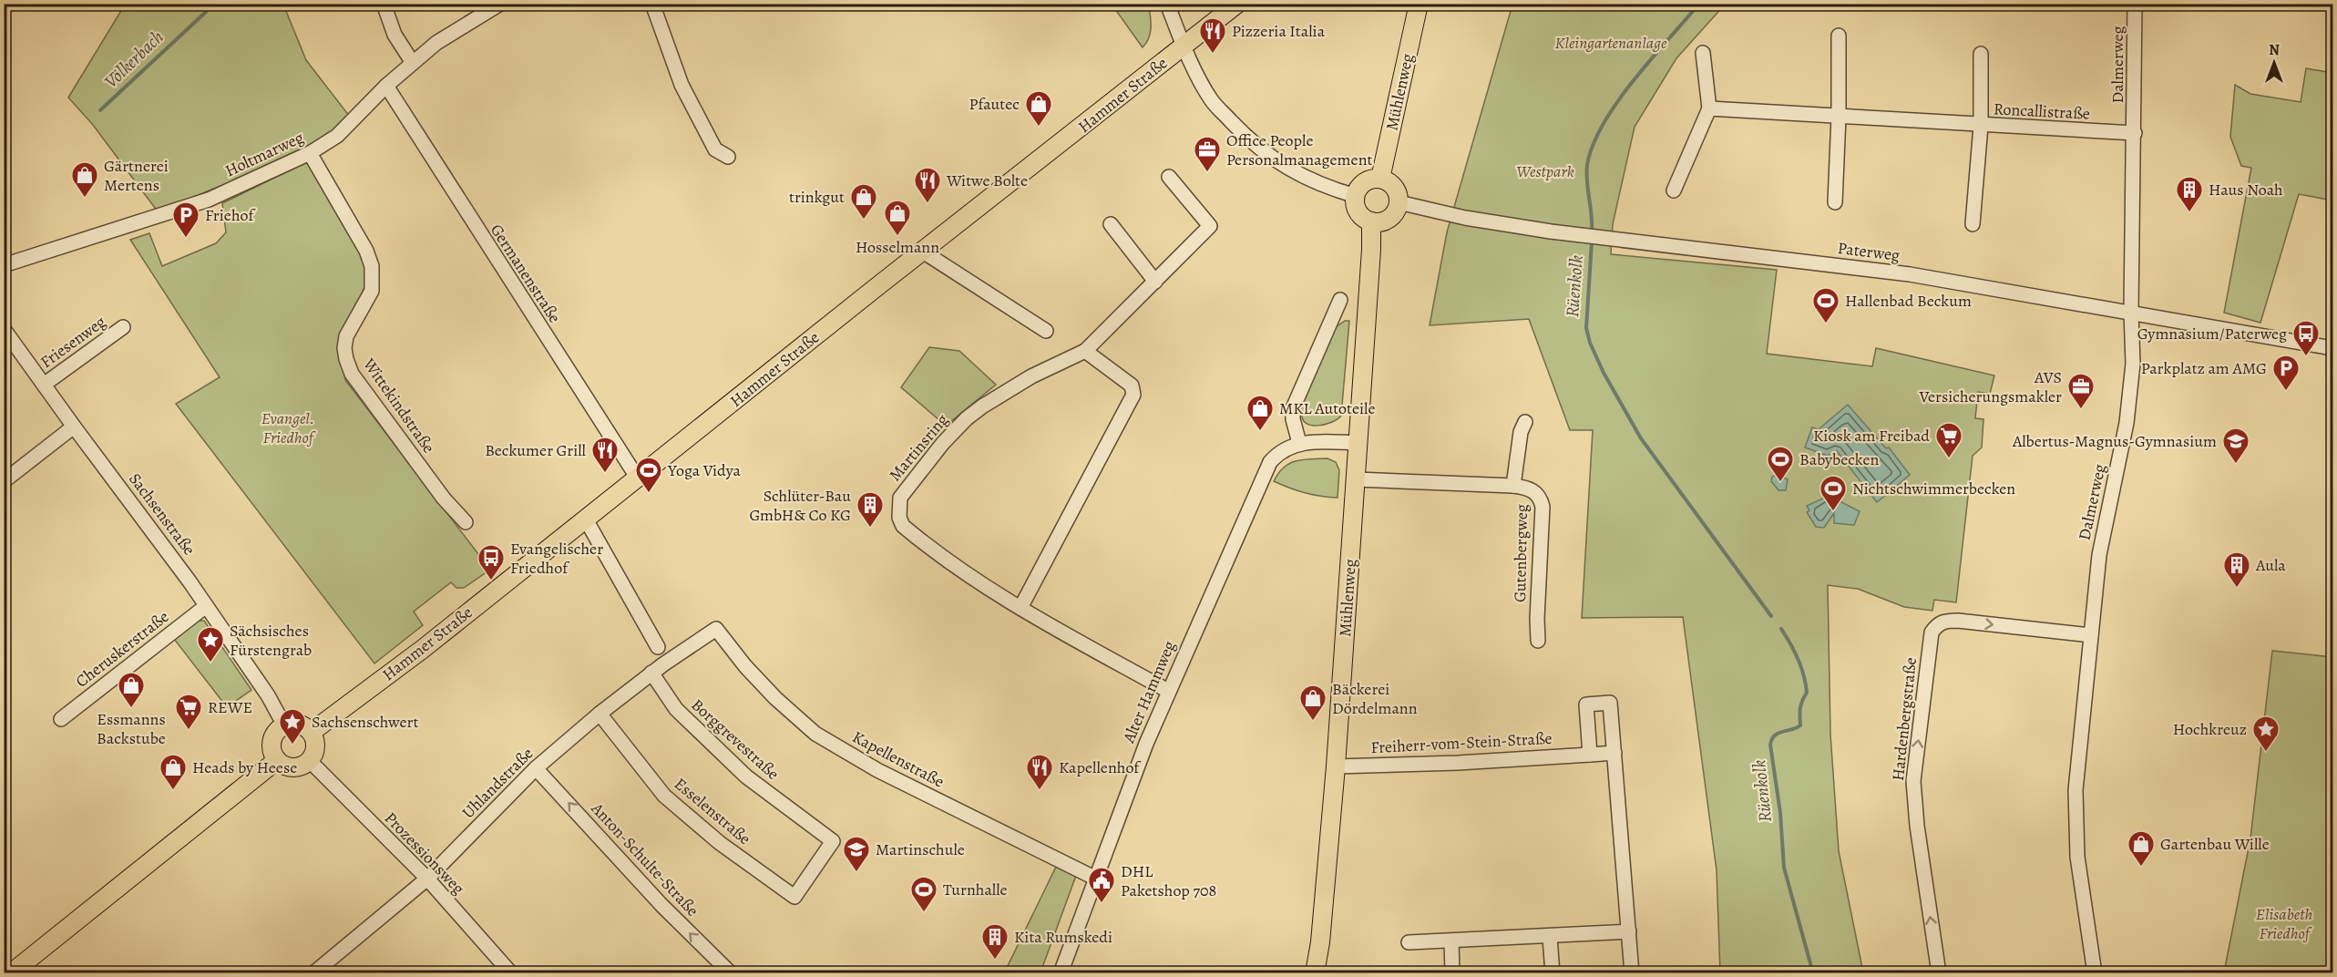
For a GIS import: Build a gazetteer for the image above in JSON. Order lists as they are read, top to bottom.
{
  "streets": {
    "main road": ["Mühlenweg", "Hammer Straße"],
    "street": [
      "Dalmerweg",
      "Roncallistraße",
      "Holtmarweg",
      "Paterweg",
      "Germanenstraße",
      "Friesenweg",
      "Wittekindstraße",
      "Martinsring",
      "Sachsenstraße",
      "Gutenbergweg",
      "Cheruskerstraße",
      "Alter Hammweg",
      "Hardenbergstraße",
      "Borggrevestraße",
      "Freiherr-vom-Stein-Straße",
      "Kapellenstraße",
      "Uhlandstraße",
      "Esselenstraße",
      "Prozessionsweg",
      "Anton-Schulte-Straße"
    ]
  },
  "crossings": [
    ["Dalmerweg", "Roncallistraße"],
    ["Dalmerweg", "Paterweg"],
    ["Dalmerweg", "Hardenbergstraße"],
    ["Mühlenweg", "Paterweg"],
    ["Mühlenweg", "Gutenbergweg"],
    ["Mühlenweg", "Freiherr-vom-Stein-Straße"],
    ["Hammer Straße", "Germanenstraße"],
    ["Hammer Straße", "Sachsenstraße"],
    ["Hammer Straße", "Prozessionsweg"],
    ["Holtmarweg", "Germanenstraße"],
    ["Holtmarweg", "Wittekindstraße"],
    ["Friesenweg", "Sachsenstraße"],
    ["Martinsring", "Alter Hammweg"],
    ["Sachsenstraße", "Cheruskerstraße"],
    ["Sachsenstraße", "Prozessionsweg"],
    ["Alter Hammweg", "Kapellenstraße"],
    ["Borggrevestraße", "Uhlandstraße"],
    ["Borggrevestraße", "Esselenstraße"],
    ["Kapellenstraße", "Uhlandstraße"],
    ["Uhlandstraße", "Esselenstraße"],
    ["Uhlandstraße", "Prozessionsweg"],
    ["Uhlandstraße", "Anton-Schulte-Straße"]
  ],
  "one_way": ["Anton-Schulte-Straße"],
  "water": ["Völkerbach", "Rüenkolk"],
  "parks": [
    "Kleingartenanlage",
    "Westpark",
    "Evangel. Friedhof",
    "Elisabeth Friedhof"
  ],
  "places": {
    "restaurant": [
      "Pizzeria Italia",
      "Witwe Bolte",
      "Beckumer Grill",
      "Kapellenhof"
    ],
    "shop": [
      "Pfautec",
      "Gärtnerei Mertens",
      "trinkgut",
      "Hosselmann",
      "MKL Autoteile",
      "Essmanns Backstube",
      "Bäckerei Dördelmann",
      "Heads by Heese",
      "Gartenbau Wille"
    ],
    "office": ["Office People Personalmanagement", "AVS Versicherungsmakler"],
    "building": [
      "Haus Noah",
      "Schlüter-Bau GmbH& Co KG",
      "Aula",
      "Kita Rumskedi"
    ],
    "parking": ["Friehof", "Parkplatz am AMG"],
    "sports": [
      "Hallenbad Beckum",
      "Babybecken",
      "Yoga Vidya",
      "Nichtschwimmerbecken",
      "Turnhalle"
    ],
    "bus stop": ["Gymnasium/Paterweg", "Evangelischer Friedhof"],
    "supermarket": ["Kiosk am Freibad", "REWE"],
    "school or university": ["Albertus-Magnus-Gymnasium", "Martinschule"],
    "place": ["Sächsisches Fürstengrab", "Sachsenschwert", "Hochkreuz"],
    "public building": ["DHL Paketshop 708"]
  },
  "north": "top"
}
